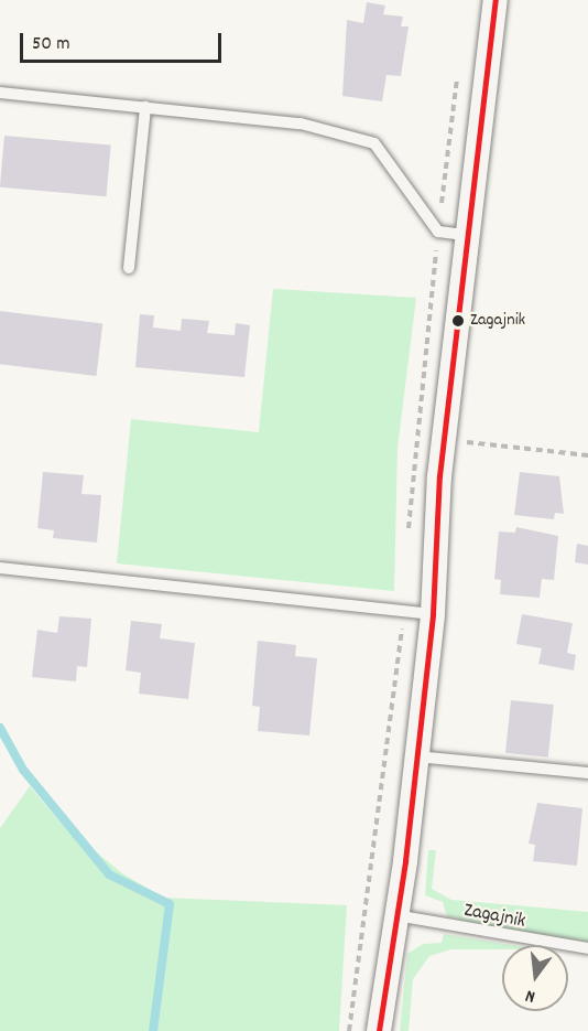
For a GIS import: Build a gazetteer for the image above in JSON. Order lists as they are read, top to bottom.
{
  "streets": {
    "lane": ["Zagajnik"]
  },
  "places": ["Zagajnik"],
  "scale_bar": "50 m",
  "north": "bottom"
}
